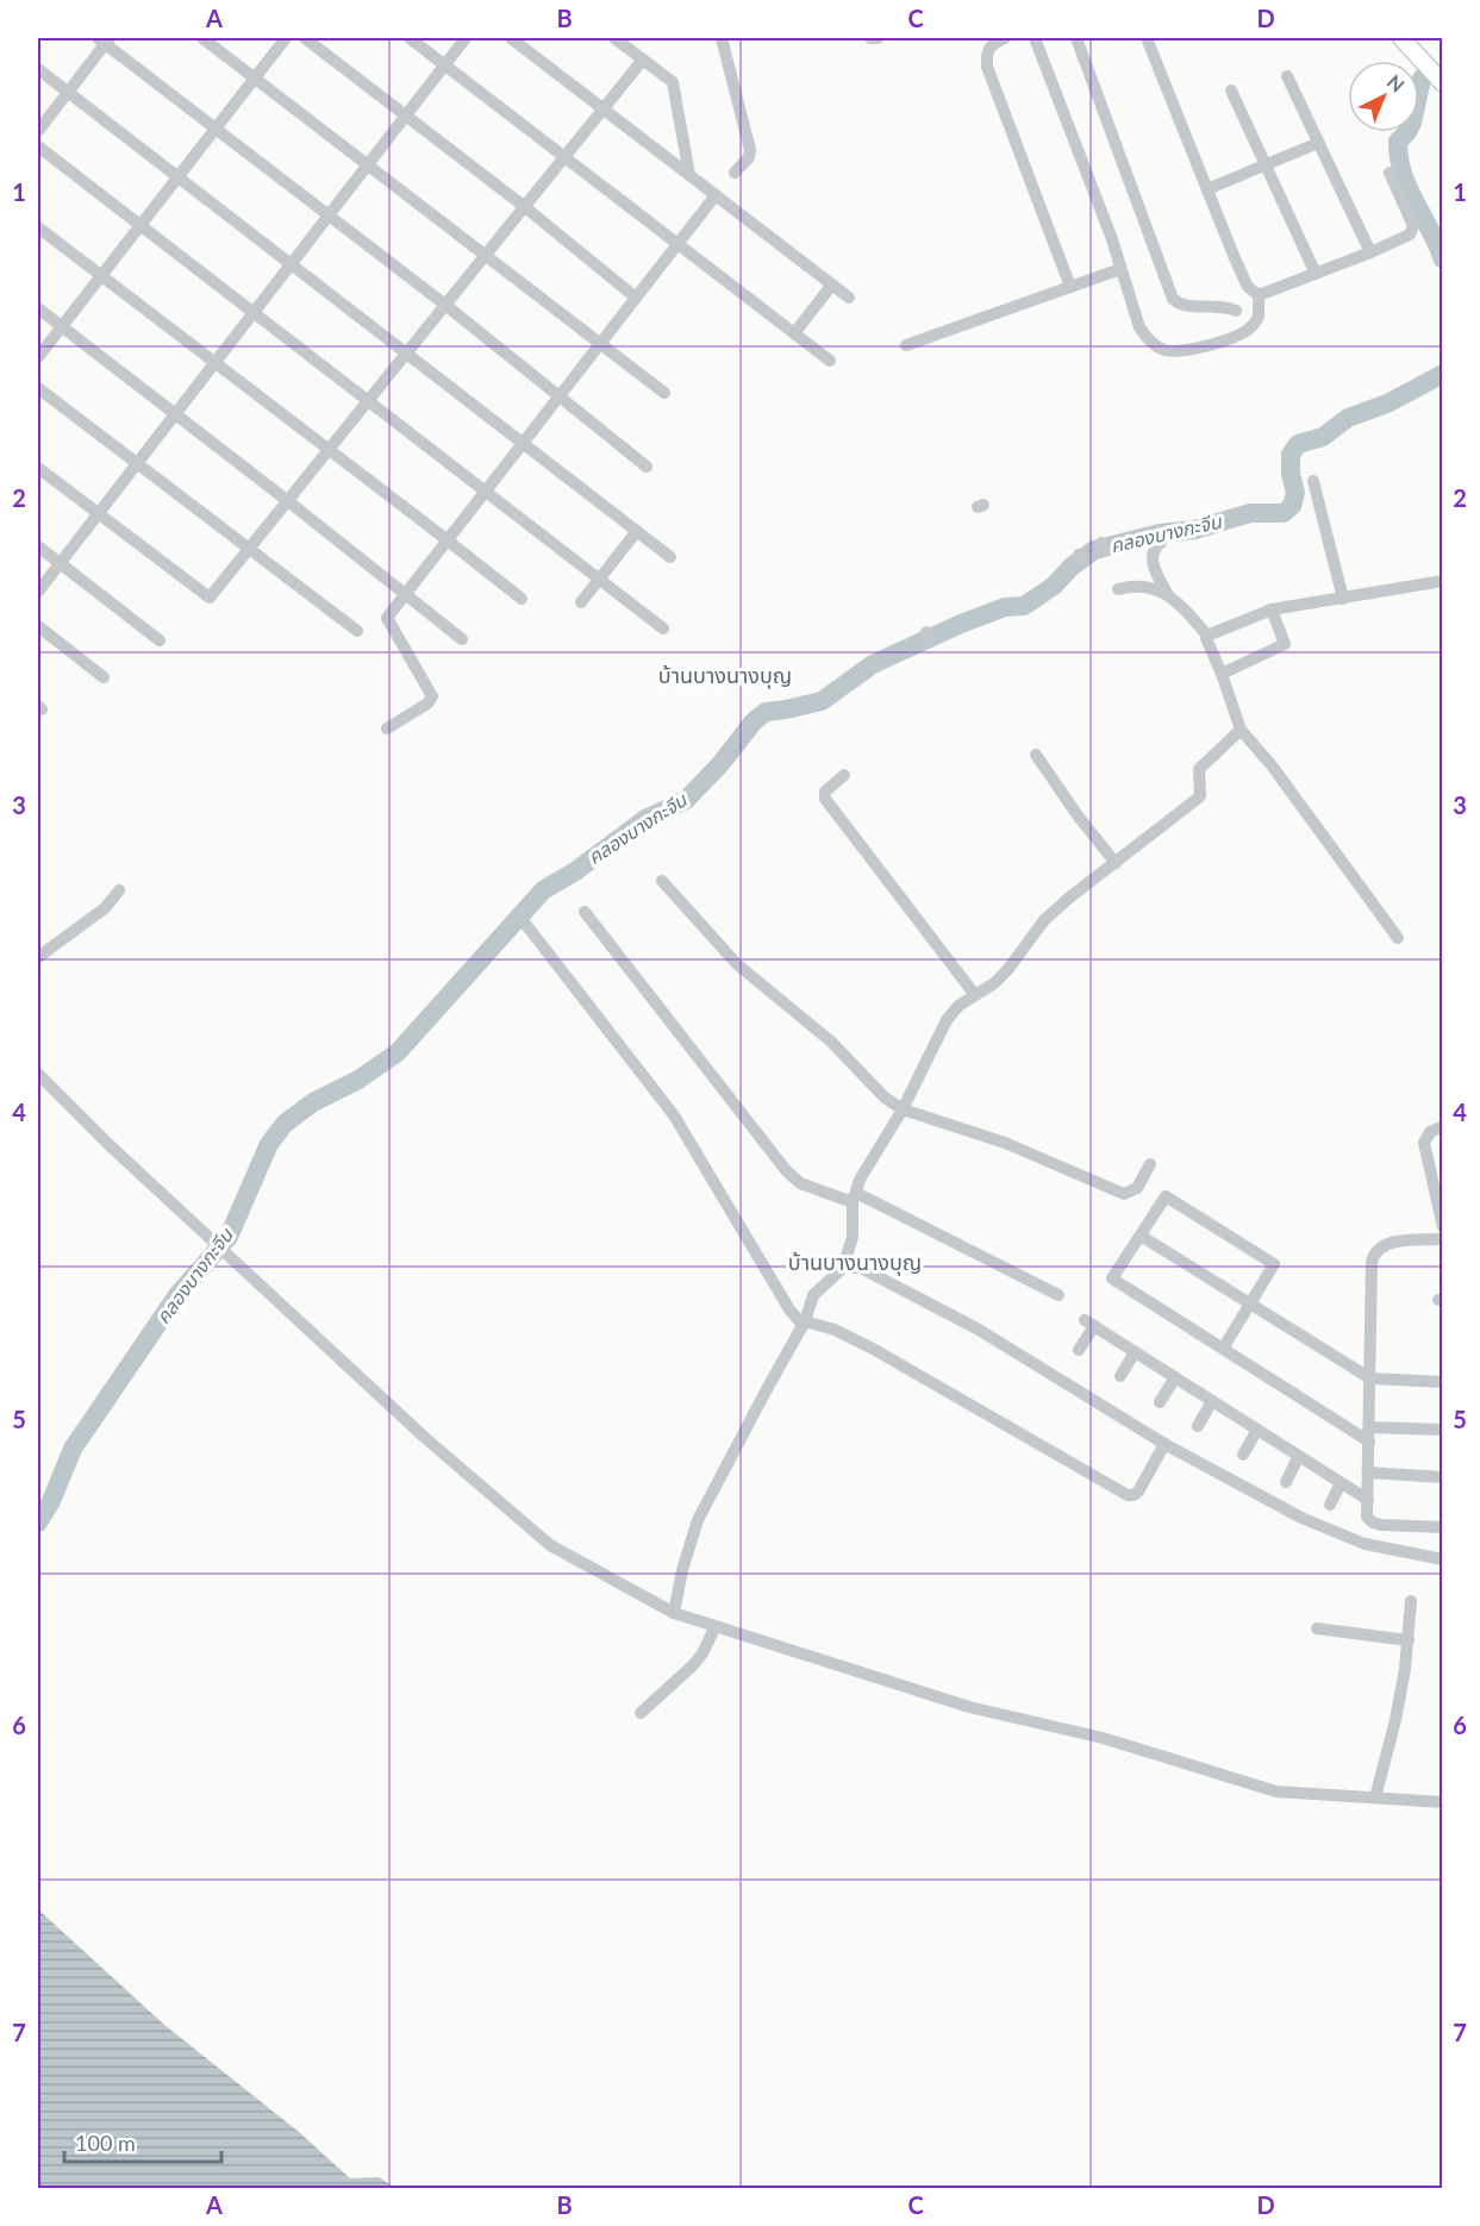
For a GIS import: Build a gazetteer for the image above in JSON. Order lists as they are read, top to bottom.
{
  "districts": ["บ้านบางนางบุญ", "บ้านบางนางบุญ"],
  "water": ["คลองบางกะจีน"],
  "scale_bar": "100 m",
  "north": "top right",
  "grid": {
    "columns": [
      "A",
      "B",
      "C",
      "D"
    ],
    "rows": [
      "1",
      "2",
      "3",
      "4",
      "5",
      "6",
      "7"
    ]
  }
}
